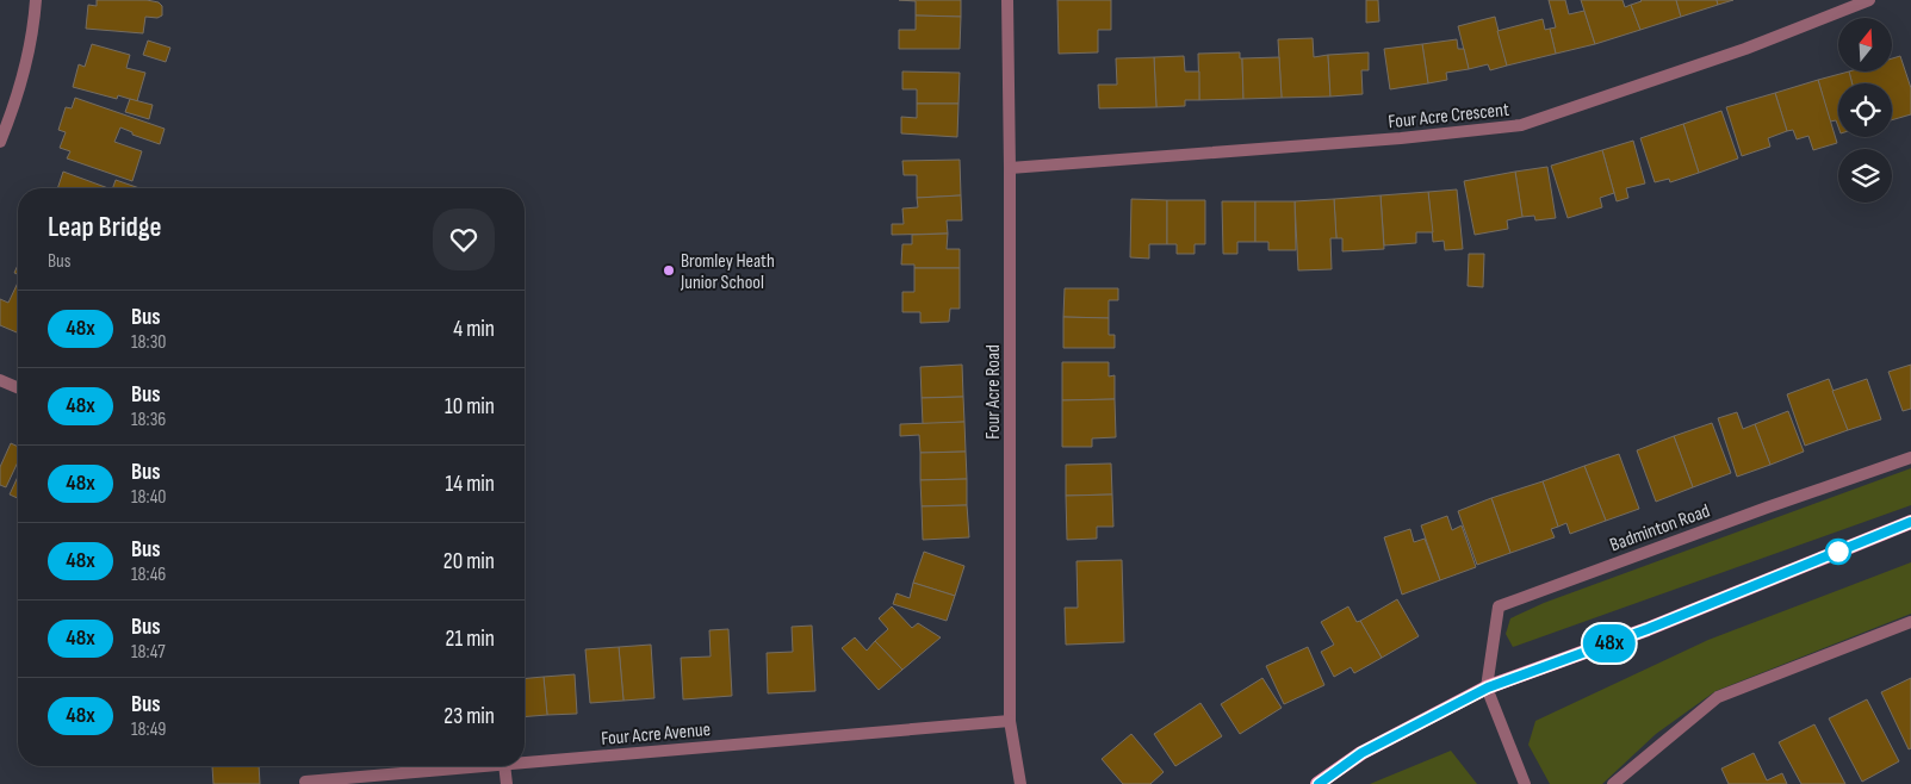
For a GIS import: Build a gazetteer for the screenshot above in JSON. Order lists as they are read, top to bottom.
{
  "streets": {
    "street": [
      "Four Acre Crescent",
      "Four Acre Road",
      "Badminton Road",
      "Four Acre Avenue"
    ]
  },
  "crossings": [
    ["Four Acre Crescent", "Four Acre Road"],
    ["Four Acre Road", "Four Acre Avenue"]
  ],
  "places": ["Bromley Heath Junior School"],
  "lines": ["bus line 48x"],
  "north": "top",
  "page": {
    "on_map": "48x",
    "heading": ["Leap Bridge", "Bus"],
    "list": [
      {
        "mark": "48x",
        "name": "Bus",
        "note": "18:30",
        "value": "4 min"
      },
      {
        "mark": "48x",
        "name": "Bus",
        "note": "18:36",
        "value": "10 min"
      },
      {
        "mark": "48x",
        "name": "Bus",
        "note": "18:40",
        "value": "14 min"
      },
      {
        "mark": "48x",
        "name": "Bus",
        "note": "18:46",
        "value": "20 min"
      },
      {
        "mark": "48x",
        "name": "Bus",
        "note": "18:47",
        "value": "21 min"
      },
      {
        "mark": "48x",
        "name": "Bus",
        "note": "18:49",
        "value": "23 min"
      }
    ]
  }
}
